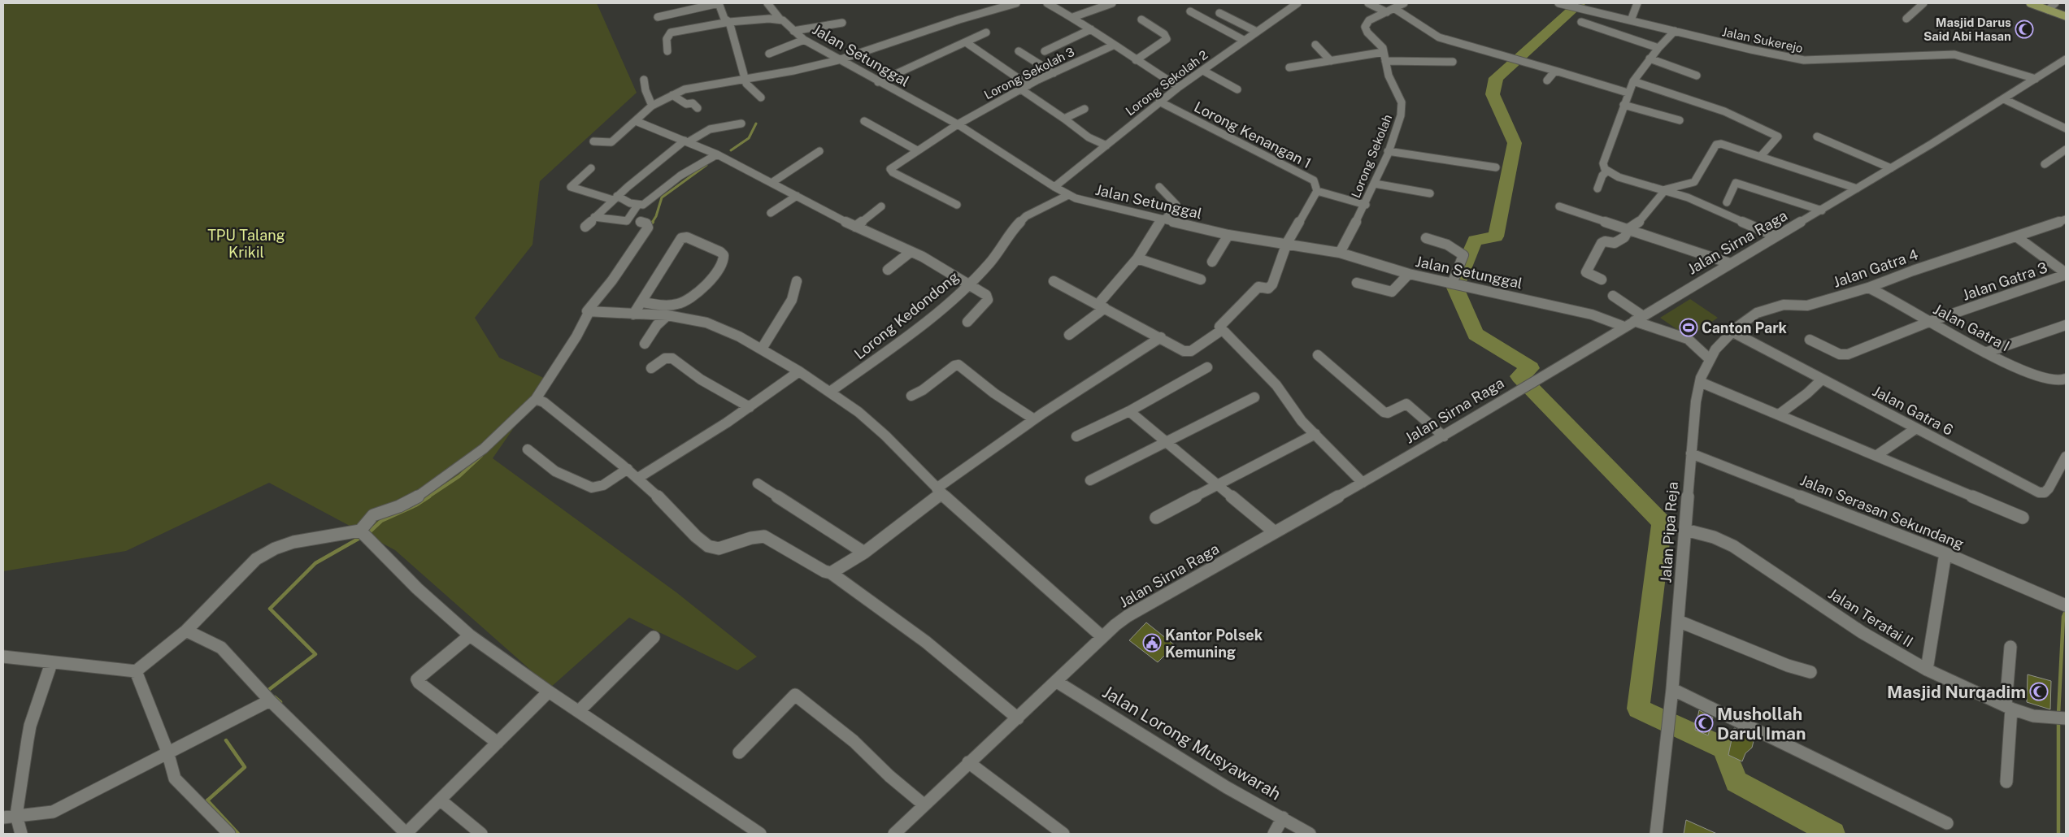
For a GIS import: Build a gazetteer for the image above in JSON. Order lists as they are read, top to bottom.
{
  "streets": {
    "street": [
      "Jalan Sukerejo",
      "Jalan Setunggal",
      "Lorong Sekolah 3",
      "Lorong Sekolah 2",
      "Lorong Kenangan 1",
      "Lorong Sekolah",
      "Jalan Sirna Raga",
      "Jalan Gatra 4",
      "Jalan Gatra 3",
      "Lorong Kedondong",
      "Jalan Gatra I",
      "Jalan Gatra 6",
      "Jalan Serasan Sekundang",
      "Jalan Pipa Reja",
      "Jalan Teratai II",
      "Jalan Lorong Musyawarah"
    ]
  },
  "crossings": [
    ["Jalan Sukerejo", "Jalan Sirna Raga"],
    ["Jalan Setunggal", "Lorong Sekolah 3"],
    ["Jalan Setunggal", "Lorong Sekolah 2"],
    ["Jalan Setunggal", "Lorong Sekolah"],
    ["Jalan Setunggal", "Jalan Sirna Raga"],
    ["Jalan Setunggal", "Lorong Kedondong"],
    ["Lorong Sekolah 2", "Lorong Kenangan 1"],
    ["Jalan Sirna Raga", "Jalan Lorong Musyawarah"],
    ["Jalan Gatra 4", "Jalan Gatra I"],
    ["Jalan Gatra 4", "Jalan Gatra 6"],
    ["Jalan Gatra 4", "Jalan Pipa Reja"],
    ["Jalan Gatra 3", "Jalan Gatra I"],
    ["Jalan Serasan Sekundang", "Jalan Pipa Reja"],
    ["Jalan Pipa Reja", "Jalan Teratai II"]
  ],
  "parks": ["TPU Talang Krikil"],
  "places": {
    "mosque": ["Masjid Darus Said Abi Hasan", "Masjid Nurqadim", "Mushollah Darul Iman"],
    "sports": ["Canton Park"],
    "public building": ["Kantor Polsek Kemuning"]
  }
}
